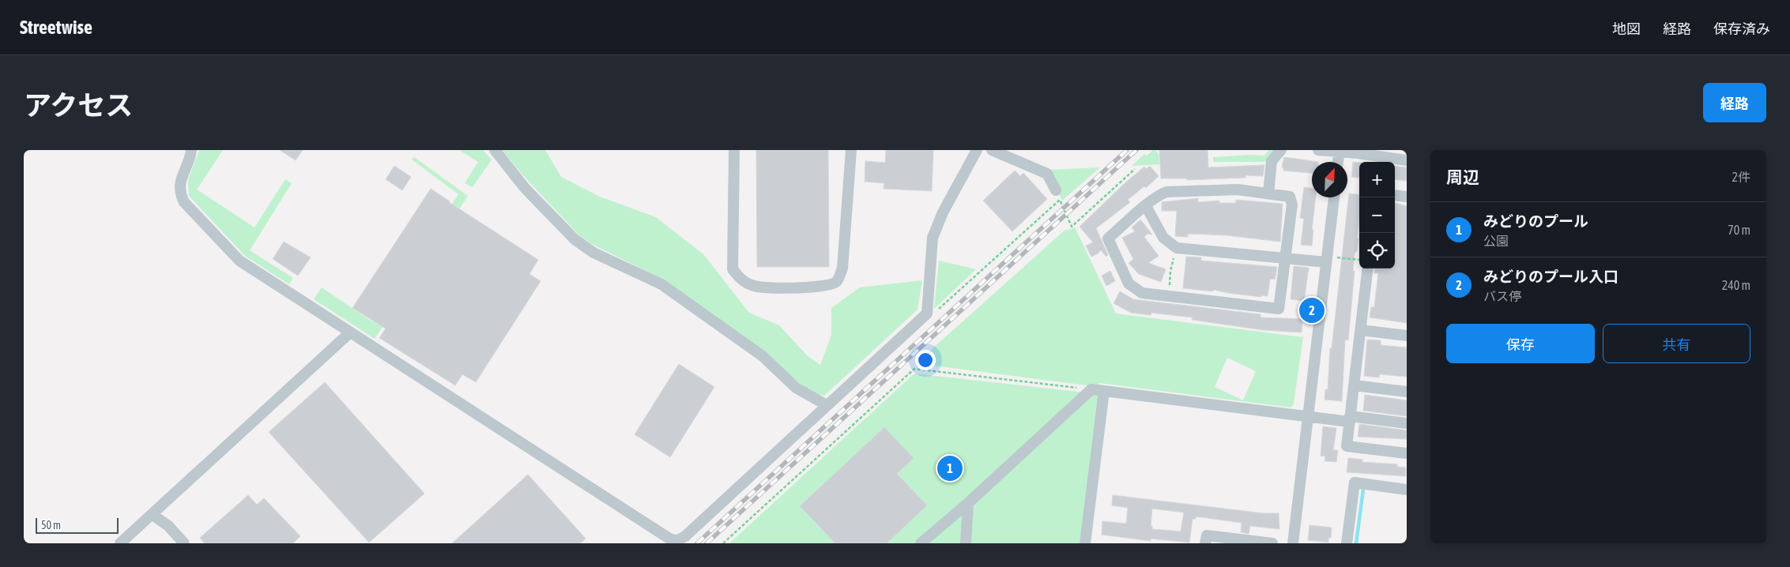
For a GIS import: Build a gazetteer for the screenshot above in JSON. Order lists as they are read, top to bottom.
{
  "scale_bar": "50 m",
  "north": "top right",
  "page": {
    "header": "Streetwise",
    "nav": ["地図", "経路", "保存済み"],
    "title": "アクセス",
    "buttons": [
      "経路",
      ["保存", "共有"]
    ],
    "heading": ["周辺", "2件"],
    "map_buttons": ["+", "−"],
    "list": [
      {
        "mark": "1",
        "name": "みどりのプール",
        "note": "公園",
        "value": "70 m"
      },
      {
        "mark": "2",
        "name": "みどりのプール入口",
        "note": "バス停",
        "value": "240 m"
      }
    ],
    "pins": ["2", "1"],
    "scale": "50 m"
  }
}
